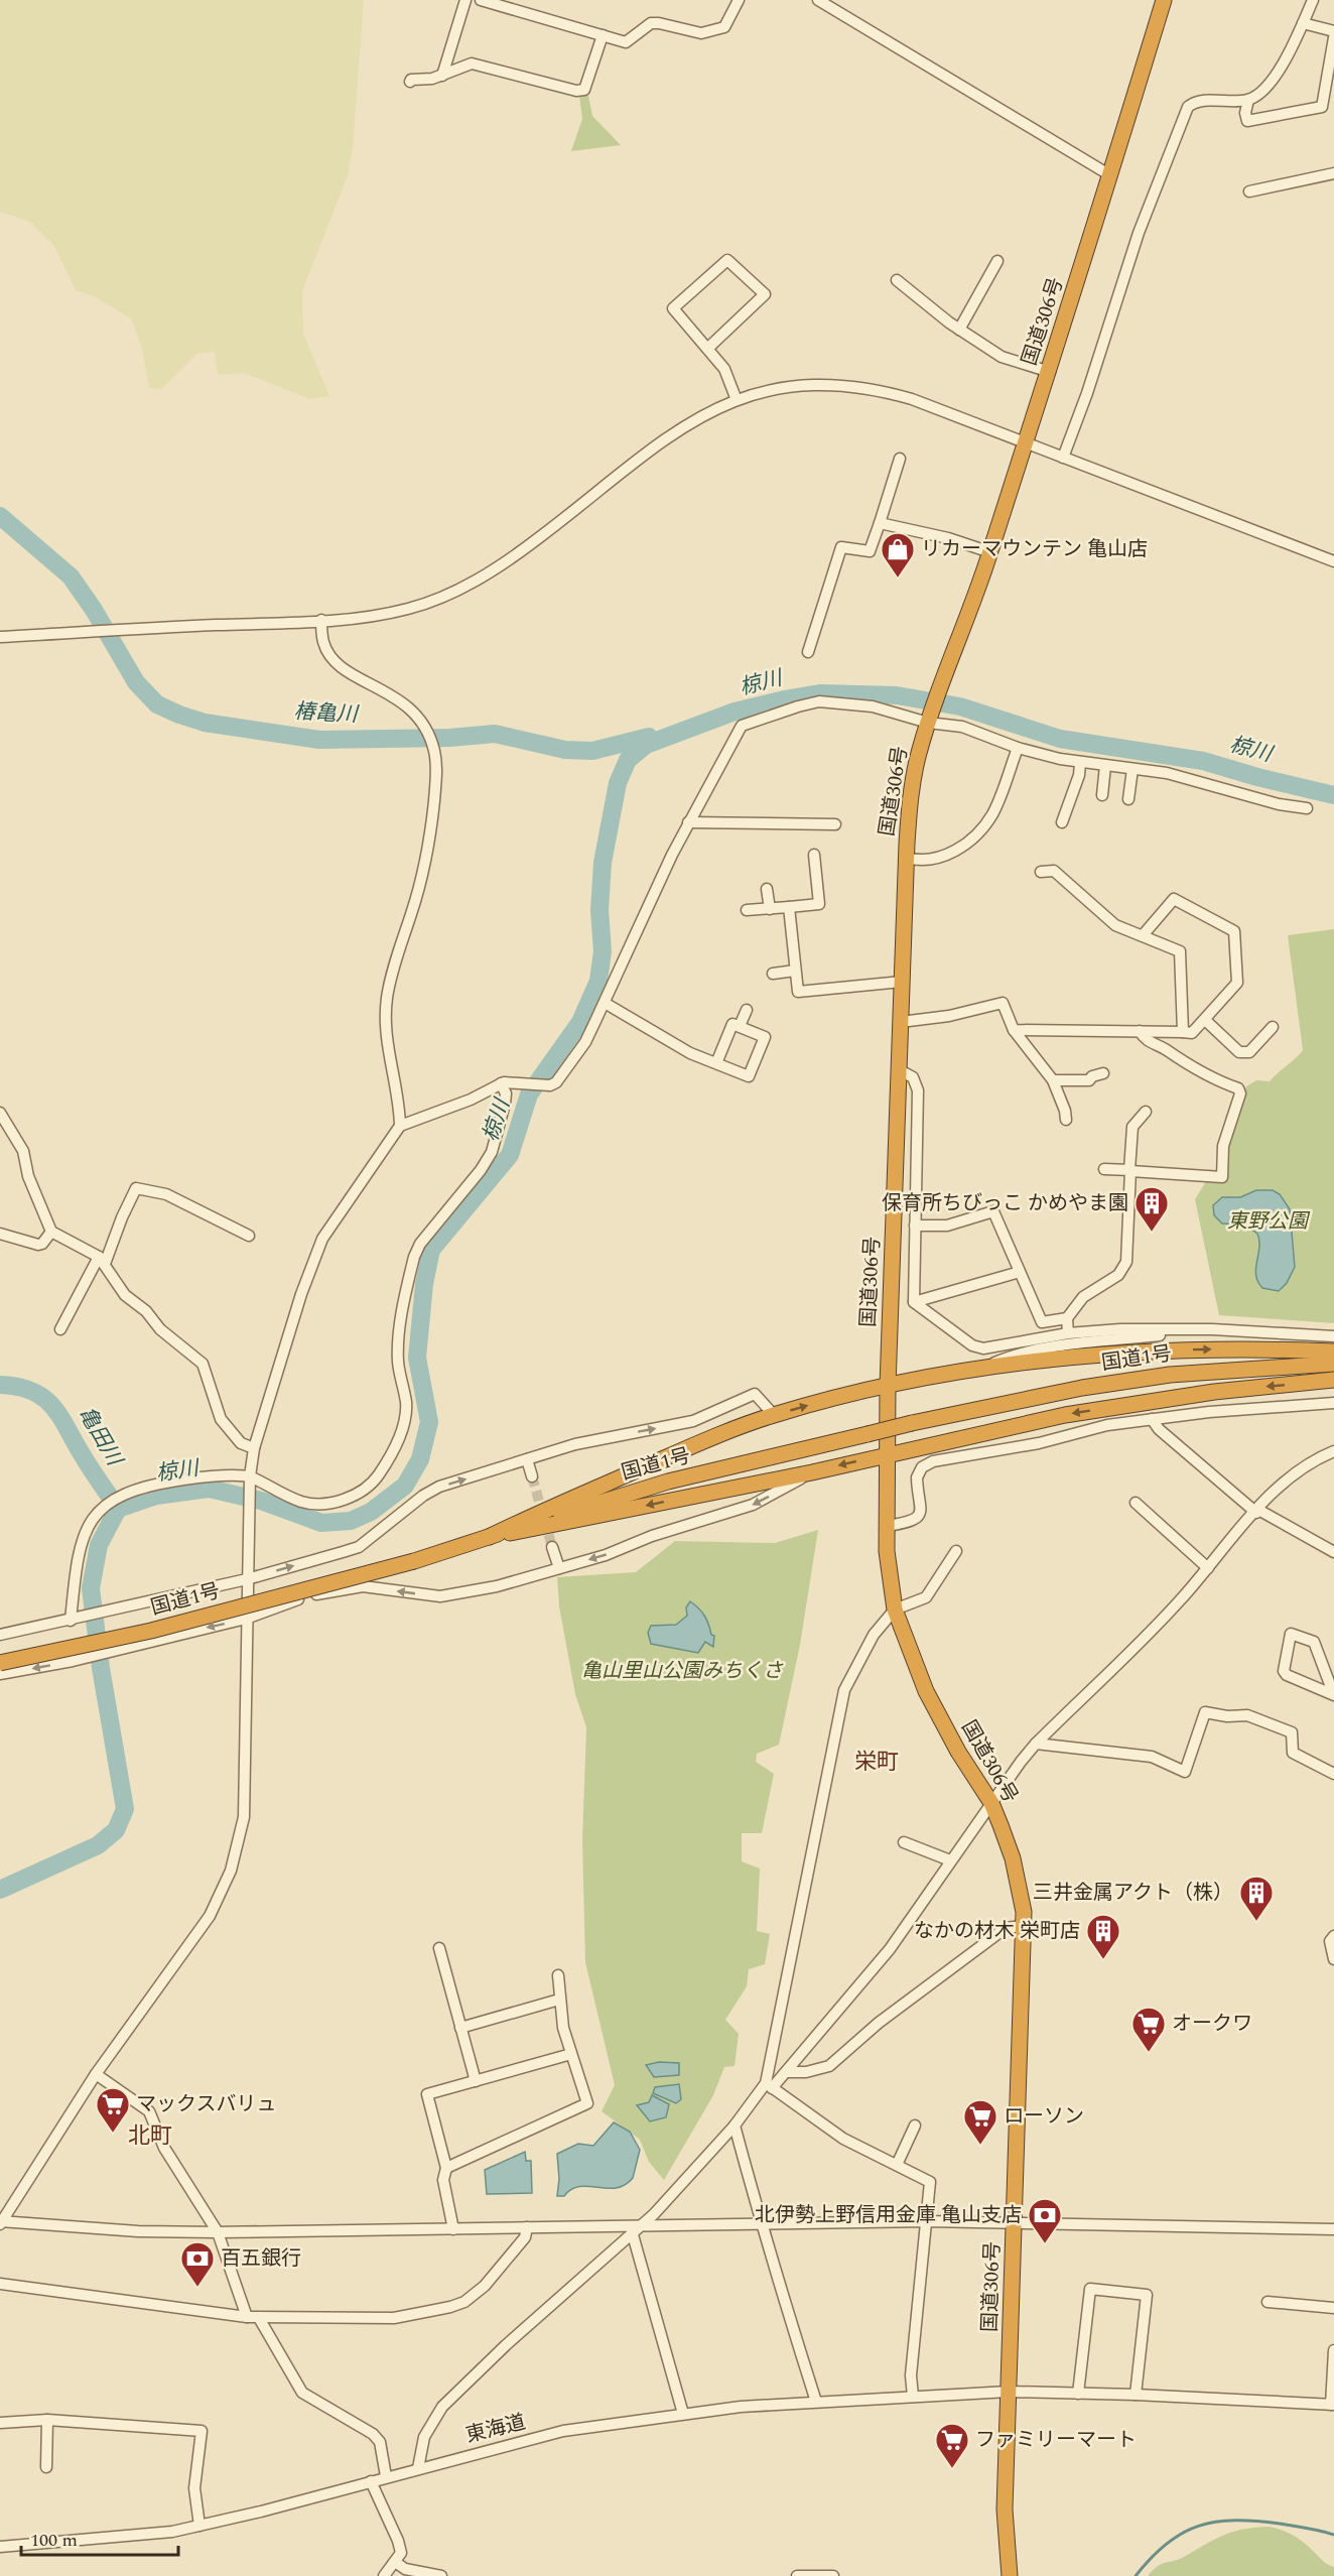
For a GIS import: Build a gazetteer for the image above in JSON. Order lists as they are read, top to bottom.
{
  "streets": {
    "highway": ["国道306号", "国道1号"],
    "street": ["東海道"]
  },
  "crossings": [
    ["国道306号", "東海道"]
  ],
  "districts": ["栄町", "北町"],
  "water": ["椋川", "椿亀川", "亀田川"],
  "parks": ["東野公園", "亀山里山公園みちくさ"],
  "places": {
    "shop": ["リカーマウンテン 亀山店"],
    "building": ["保育所ちびっこ かめやま園", "三井金属アクト（株）", "なかの材木 栄町店"],
    "supermarket": [
      "オークワ",
      "マックスバリュ",
      "ローソン",
      "ファミリーマート"
    ],
    "bank": ["北伊勢上野信用金庫 亀山支店", "百五銀行"]
  },
  "scale_bar": "100 m"
}
